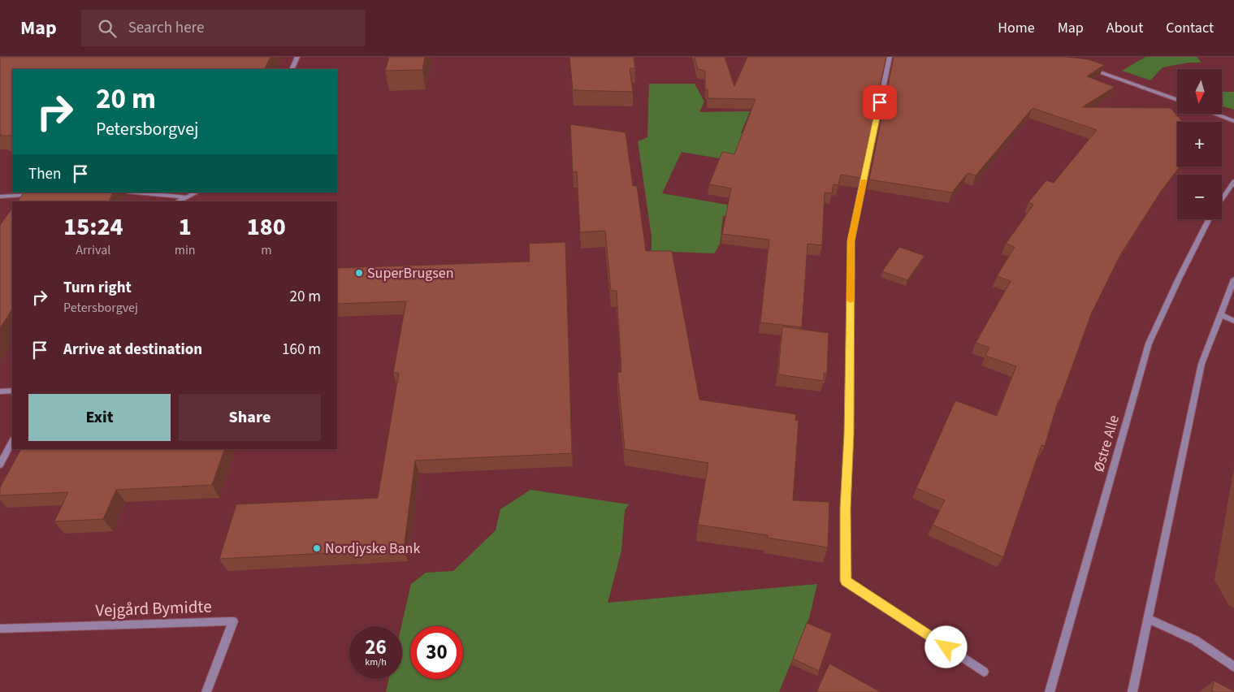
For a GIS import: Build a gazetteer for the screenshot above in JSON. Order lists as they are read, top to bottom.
{
  "streets": {
    "street": ["Østre Alle", "Vejgård Bymidte"]
  },
  "places": ["SuperBrugsen", "Nordjyske Bank"],
  "north": "bottom",
  "page": {
    "header": "Map",
    "search": "Search here",
    "nav": [
      "Home",
      "Map",
      "About",
      "Contact"
    ],
    "map_buttons": ["+", "−"],
    "turn": ["20 m", "Petersborgvej"],
    "then": "Then",
    "eta": [
      "15:24",
      "Arrival",
      "1",
      "min",
      "180",
      "m"
    ],
    "list": [
      {
        "name": "Turn right",
        "note": "Petersborgvej",
        "value": "20 m"
      },
      {
        "name": "Arrive at destination",
        "value": "160 m"
      }
    ],
    "buttons": ["Exit", "Share"],
    "speed": "26 km/h",
    "limit": "30"
  }
}
